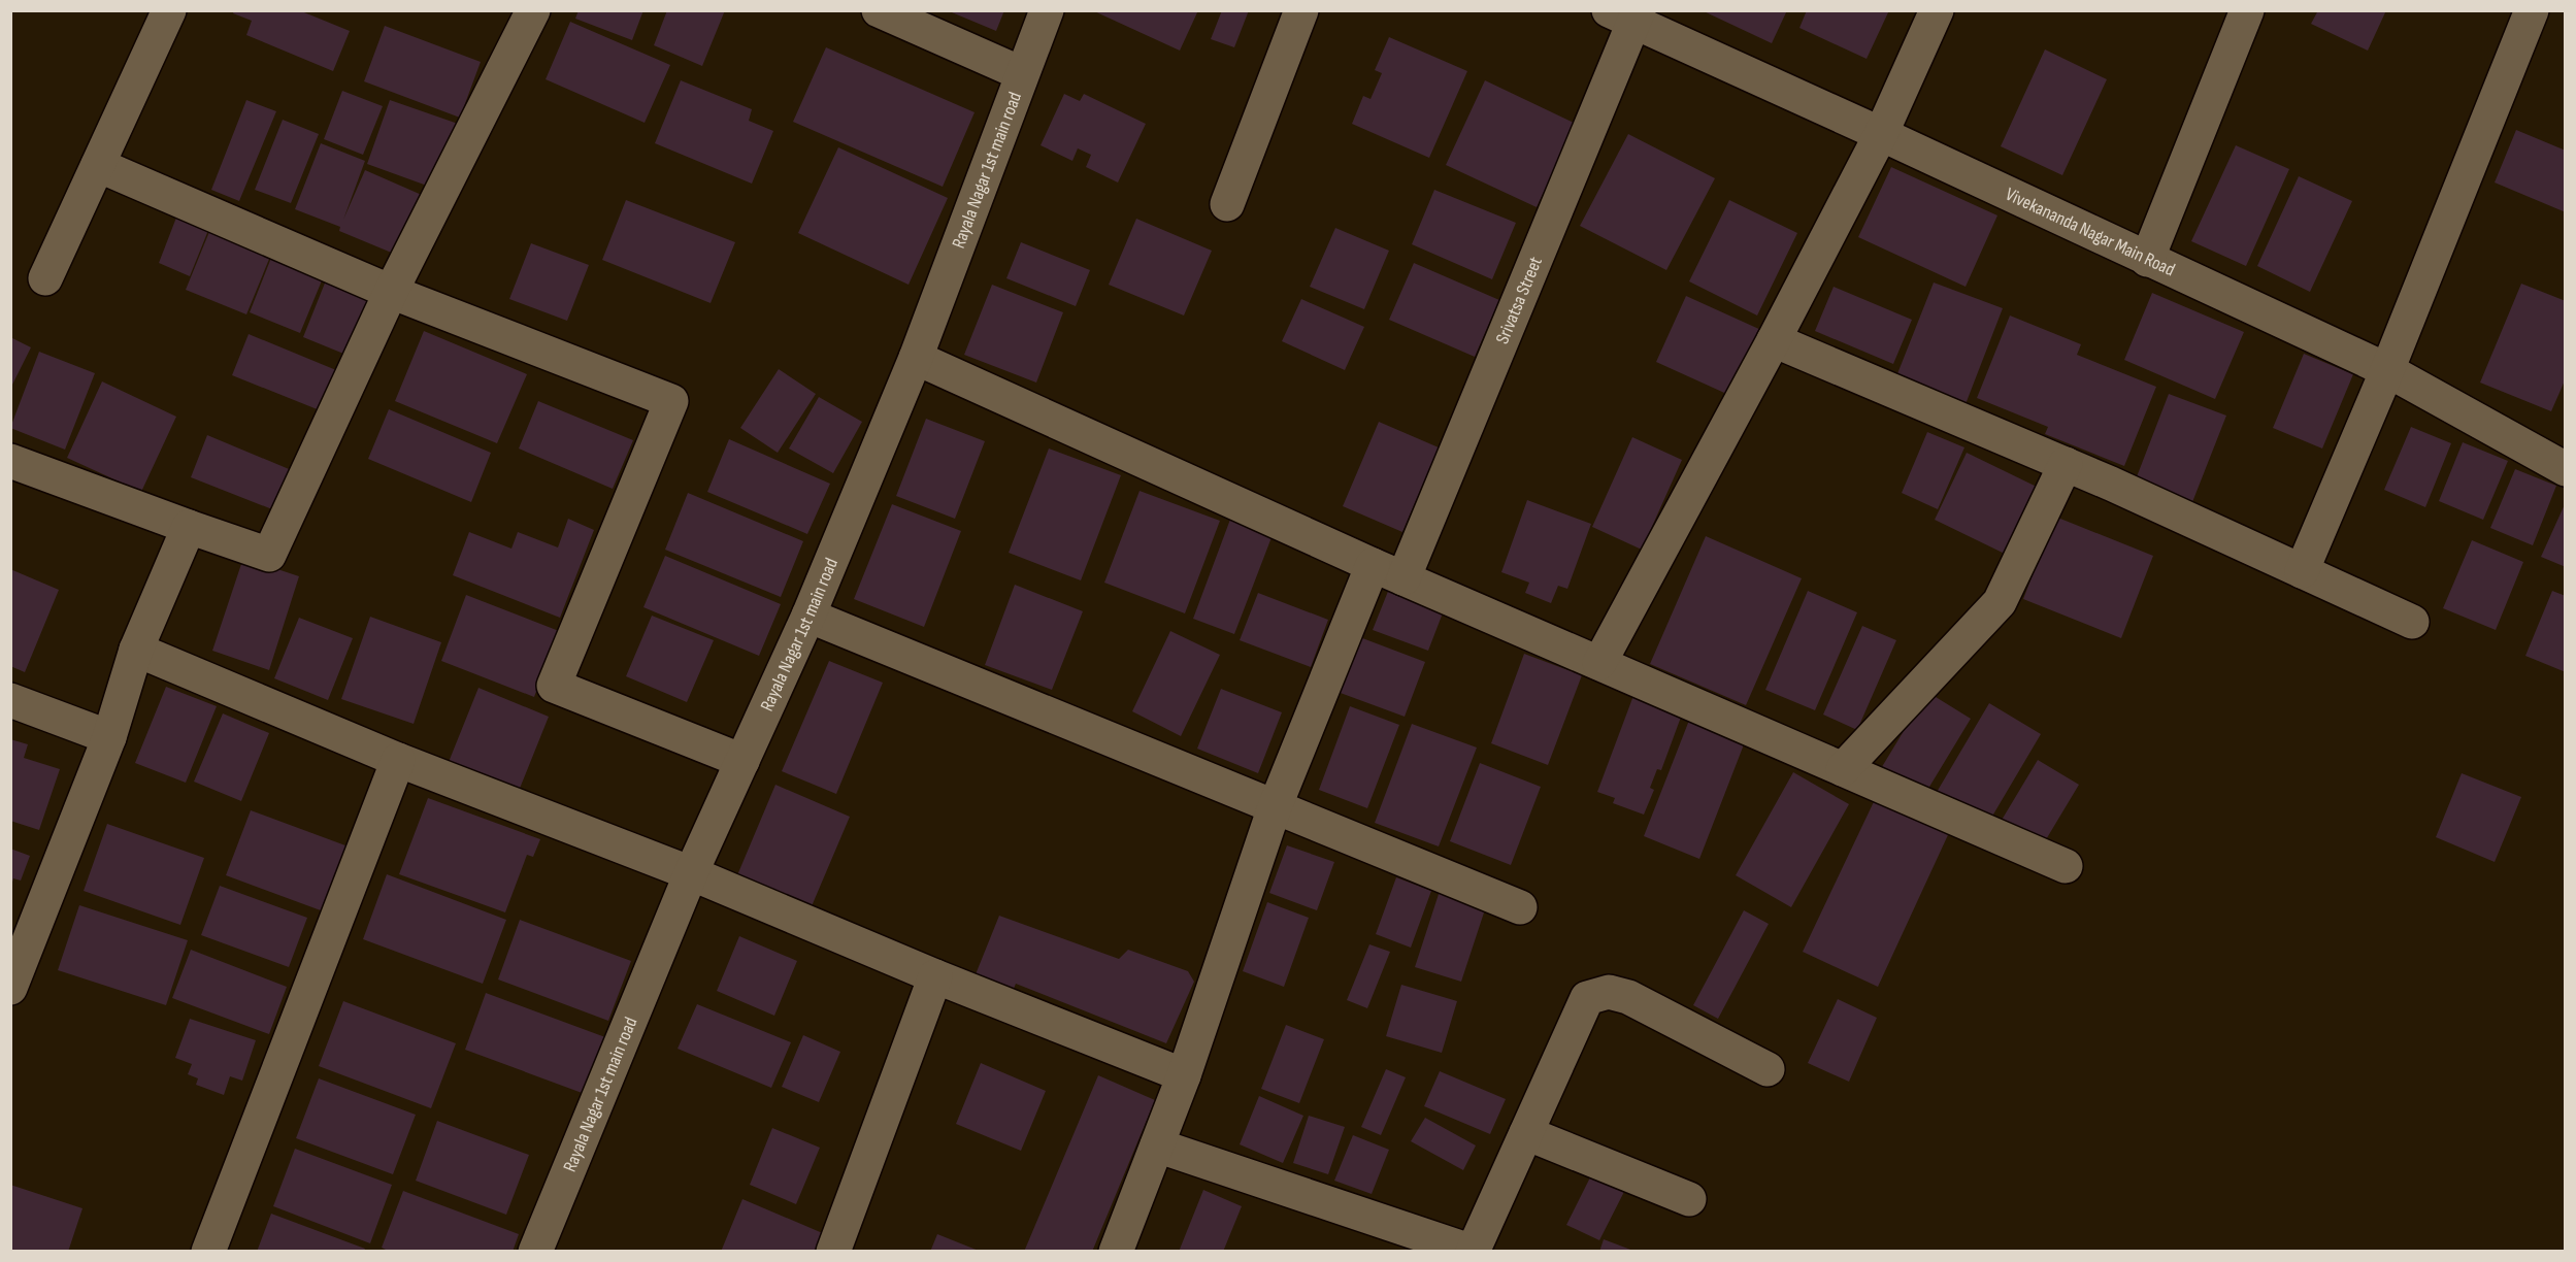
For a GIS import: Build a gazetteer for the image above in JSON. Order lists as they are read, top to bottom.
{
  "streets": {
    "street": ["Rayala Nagar 1st main road", "Vivekananda Nagar Main Road", "Srivatsa Street"]
  },
  "crossings": [
    ["Vivekananda Nagar Main Road", "Srivatsa Street"]
  ]
}
